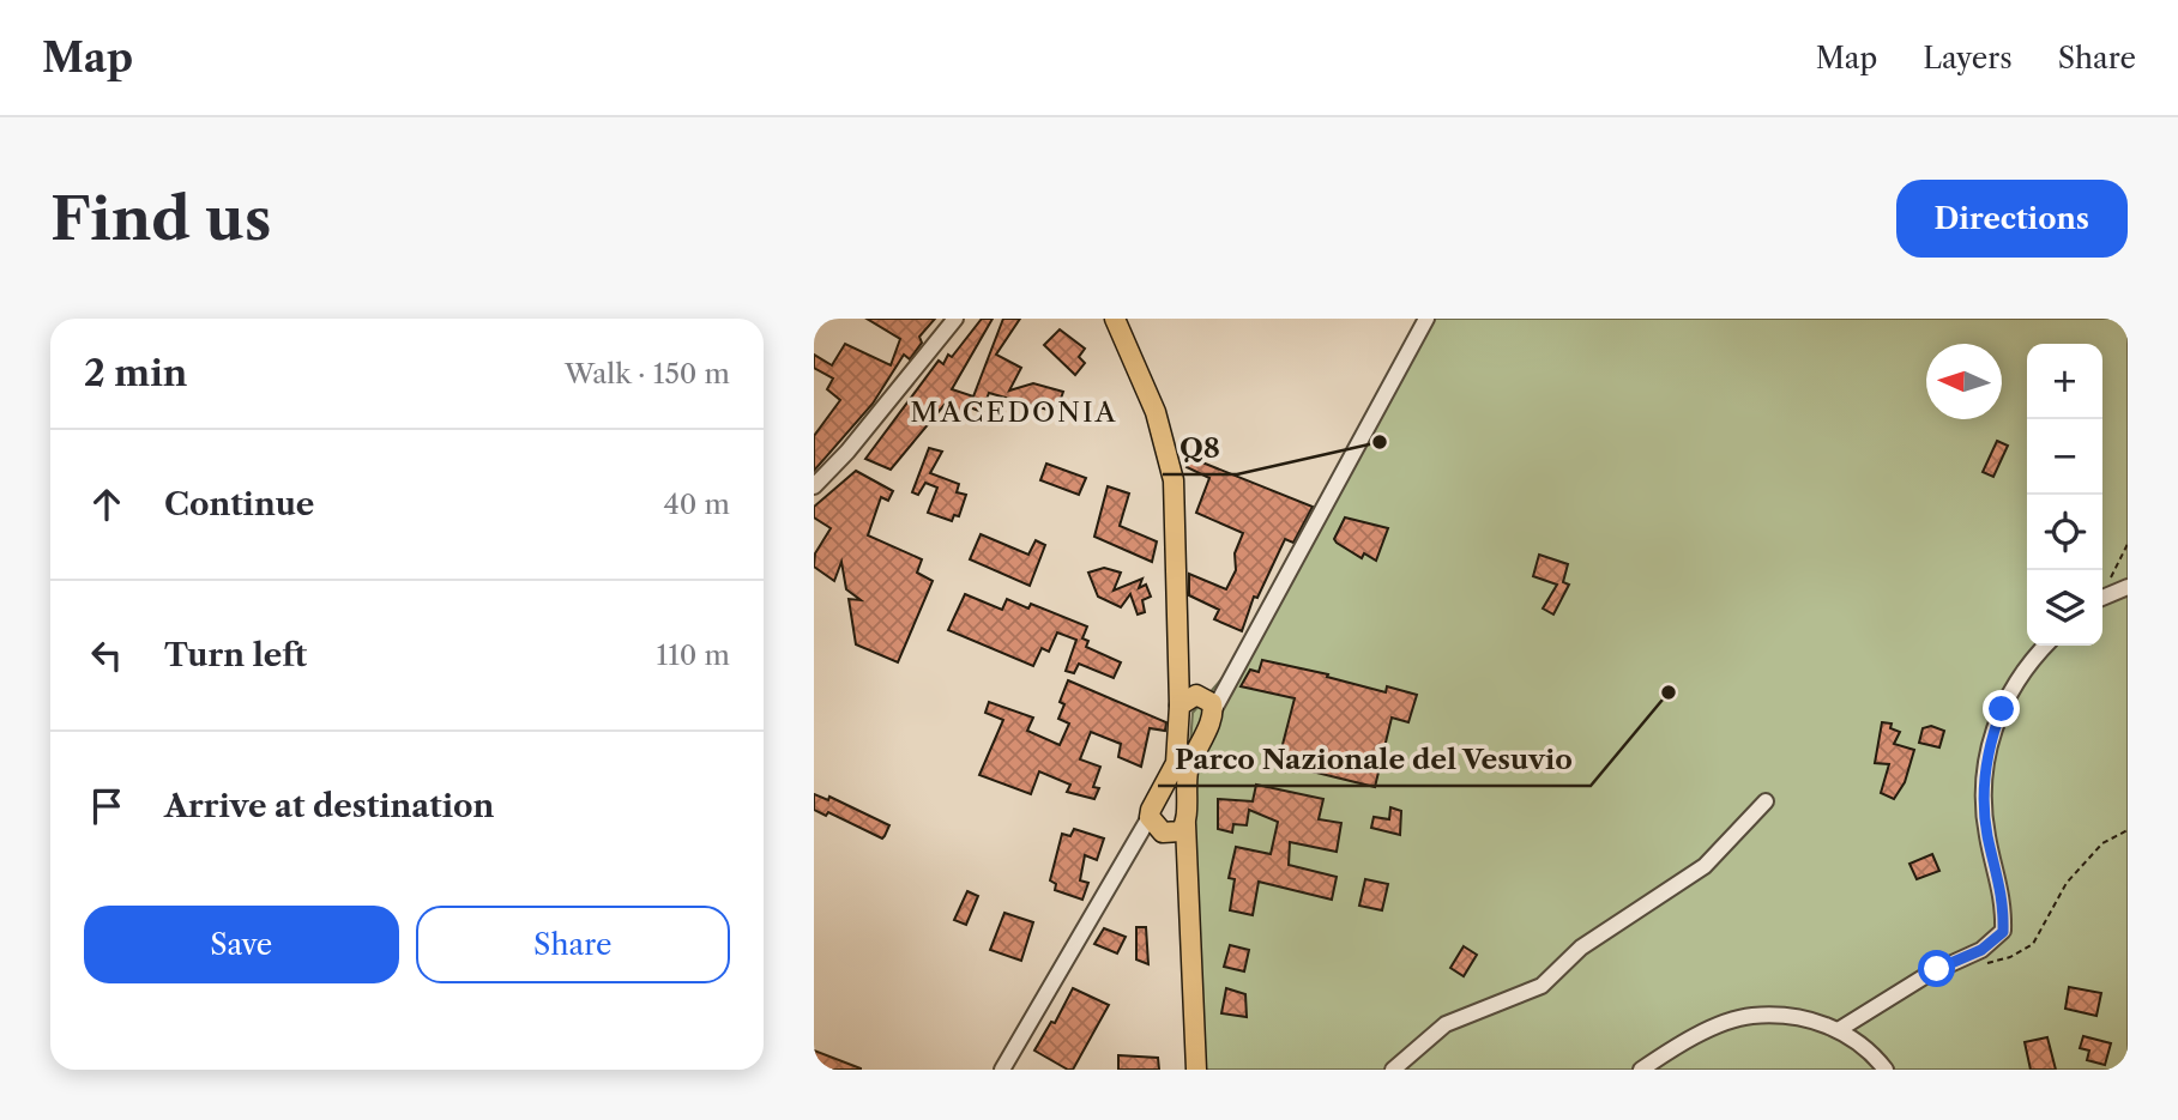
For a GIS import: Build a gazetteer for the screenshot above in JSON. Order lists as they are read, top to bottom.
{
  "districts": ["MACEDONIA"],
  "places": ["Q8", "Parco Nazionale del Vesuvio"],
  "north": "left",
  "page": {
    "header": "Map",
    "nav": ["Map", "Layers", "Share"],
    "buttons": [
      "Directions",
      ["Save", "Share"]
    ],
    "title": "Find us",
    "heading": ["2 min", "Walk · 150 m"],
    "map_buttons": ["+", "−"],
    "list": [
      ["Continue", "40 m"],
      ["Turn left", "110 m"],
      "Arrive at destination"
    ]
  }
}
